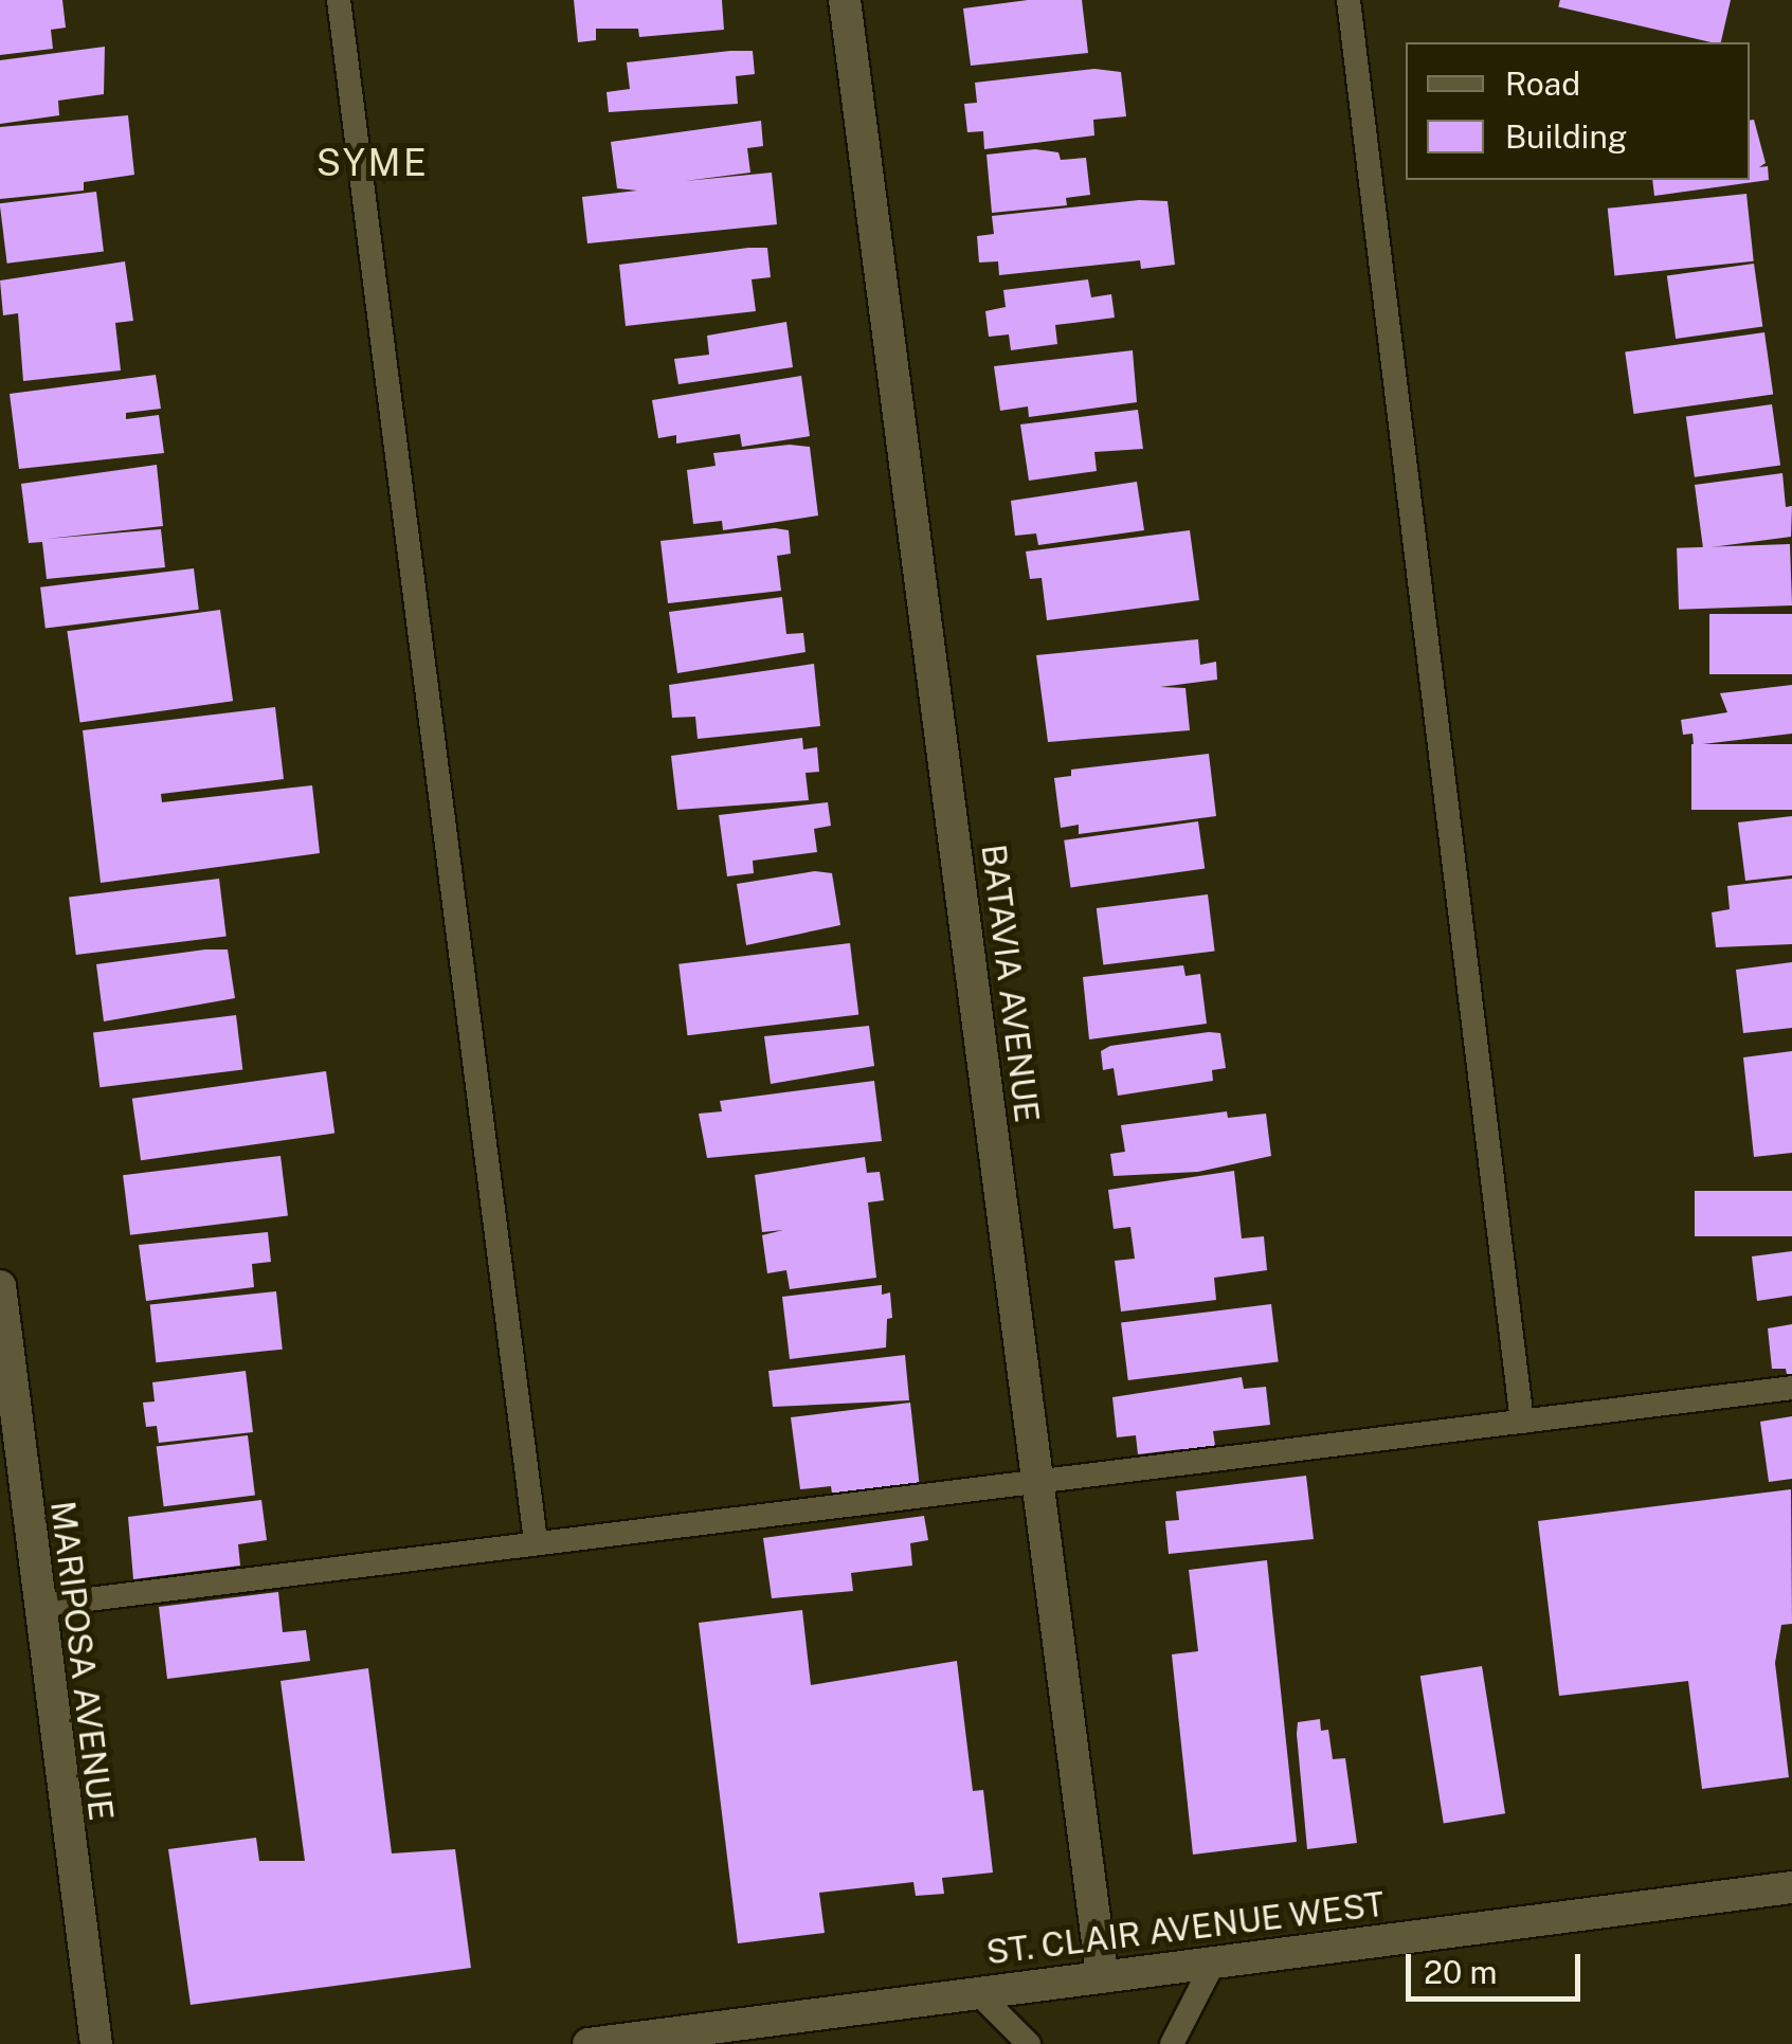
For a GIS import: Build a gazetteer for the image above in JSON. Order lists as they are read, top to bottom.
{
  "streets": {
    "street": ["BATAVIA AVENUE", "MARIPOSA AVENUE", "ST. CLAIR AVENUE WEST"]
  },
  "crossings": [
    ["BATAVIA AVENUE", "ST. CLAIR AVENUE WEST"]
  ],
  "districts": ["SYME"],
  "legend": ["Road", "Building"],
  "scale_bar": "20 m"
}
